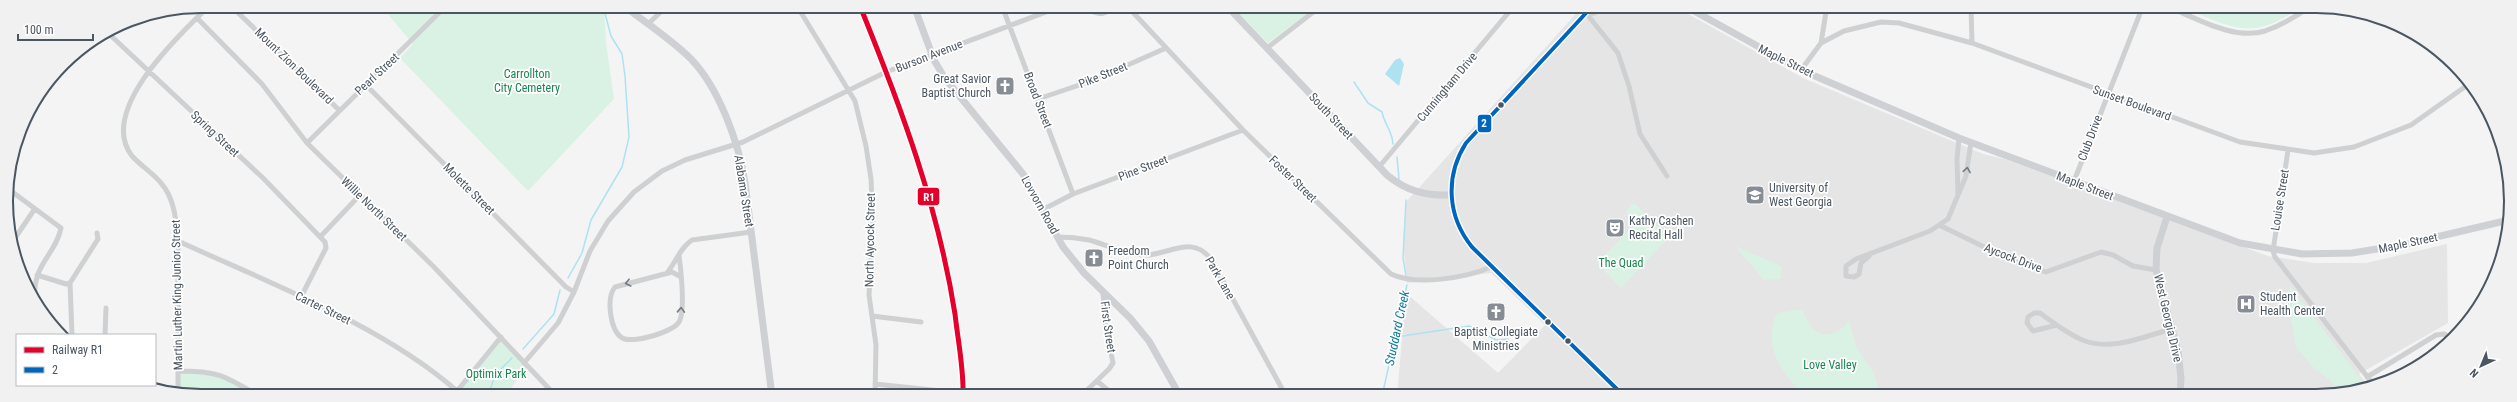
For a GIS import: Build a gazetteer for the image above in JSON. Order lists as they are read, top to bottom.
{
  "streets": {
    "street": [
      "Burson Avenue",
      "Maple Street",
      "Mount Zion Boulevard",
      "Pearl Street",
      "Pike Street",
      "Cunningham Drive",
      "Broad Street",
      "Sunset Boulevard",
      "South Street",
      "Spring Street",
      "Club Drive",
      "Pine Street",
      "Foster Street",
      "Molette Street",
      "Alabama Street",
      "Louise Street",
      "Lovvorn Road",
      "Willie North Street",
      "North Aycock Street",
      "Aycock Drive",
      "Park Lane",
      "Martin Luther King Junior Street",
      "Carter Street",
      "West Georgia Drive",
      "First Street"
    ]
  },
  "crossings": [
    ["Burson Avenue", "Broad Street"],
    ["Burson Avenue", "Molette Street"],
    ["Burson Avenue", "Alabama Street"],
    ["Burson Avenue", "Lovvorn Road"],
    ["Burson Avenue", "Willie North Street"],
    ["Burson Avenue", "North Aycock Street"],
    ["Maple Street", "Club Drive"],
    ["Maple Street", "Louise Street"],
    ["Maple Street", "West Georgia Drive"],
    ["Mount Zion Boulevard", "Pearl Street"],
    ["Pearl Street", "Molette Street"],
    ["Pearl Street", "Willie North Street"],
    ["Pike Street", "Broad Street"],
    ["Pike Street", "Foster Street"],
    ["Cunningham Drive", "South Street"],
    ["Broad Street", "Pine Street"],
    ["Sunset Boulevard", "Club Drive"],
    ["Sunset Boulevard", "Louise Street"],
    ["Spring Street", "Martin Luther King Junior Street"],
    ["Pine Street", "Foster Street"],
    ["Pine Street", "Lovvorn Road"],
    ["Lovvorn Road", "Park Lane"],
    ["Lovvorn Road", "First Street"],
    ["Willie North Street", "Martin Luther King Junior Street"],
    ["Aycock Drive", "West Georgia Drive"],
    ["Martin Luther King Junior Street", "Carter Street"]
  ],
  "water": ["Studdard Creek"],
  "parks": [
    "Carrollton City Cemetery",
    "The Quad",
    "Love Valley",
    "Optimix Park"
  ],
  "places": {
    "church": ["Great Savior Baptist Church", "Freedom Point Church", "Baptist Collegiate Ministries"],
    "school or university": ["University of West Georgia"],
    "theatre": ["Kathy Cashen Recital Hall"],
    "hospital": ["Student Health Center"]
  },
  "lines": ["rail line R1", "transit line 2"],
  "legend": ["Railway R1", "2"],
  "scale_bar": "100 m",
  "north": "bottom left"
}
